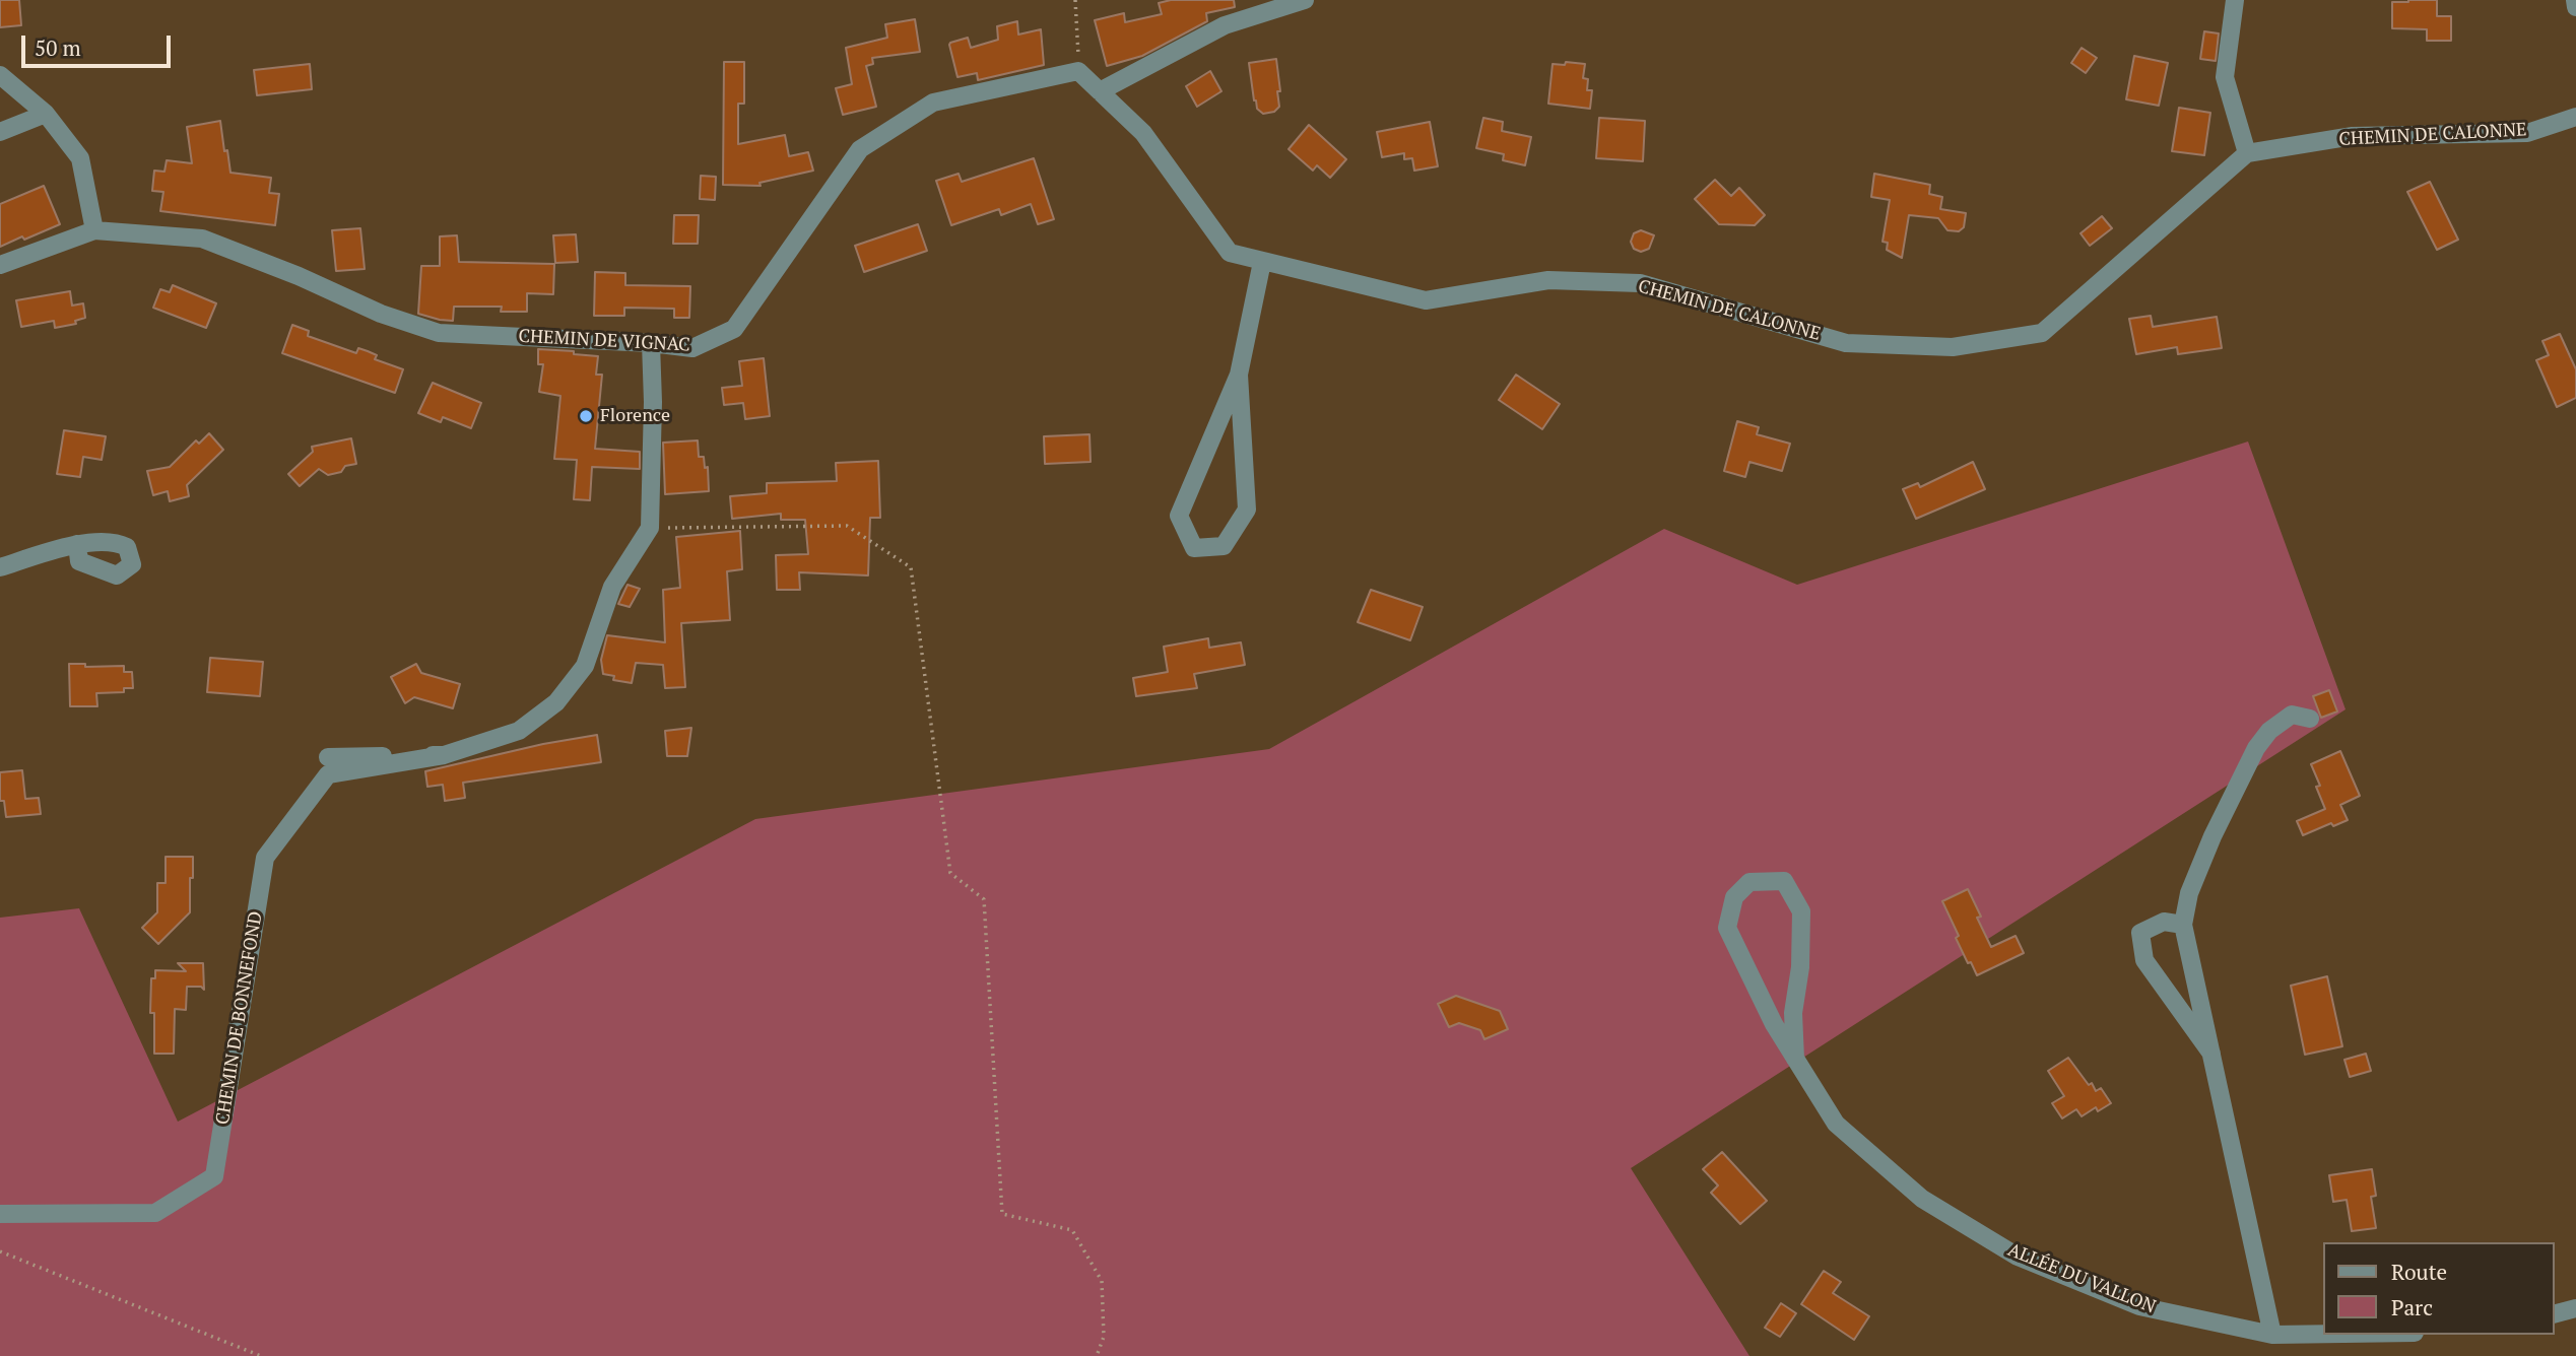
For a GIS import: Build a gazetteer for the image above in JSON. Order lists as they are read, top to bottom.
{
  "streets": {
    "street": [
      "CHEMIN DE CALONNE",
      "CHEMIN DE VIGNAC",
      "CHEMIN DE BONNEFOND",
      "ALLÉE DU VALLON"
    ]
  },
  "places": ["Florence"],
  "legend": ["Route", "Parc"],
  "scale_bar": "50 m"
}
